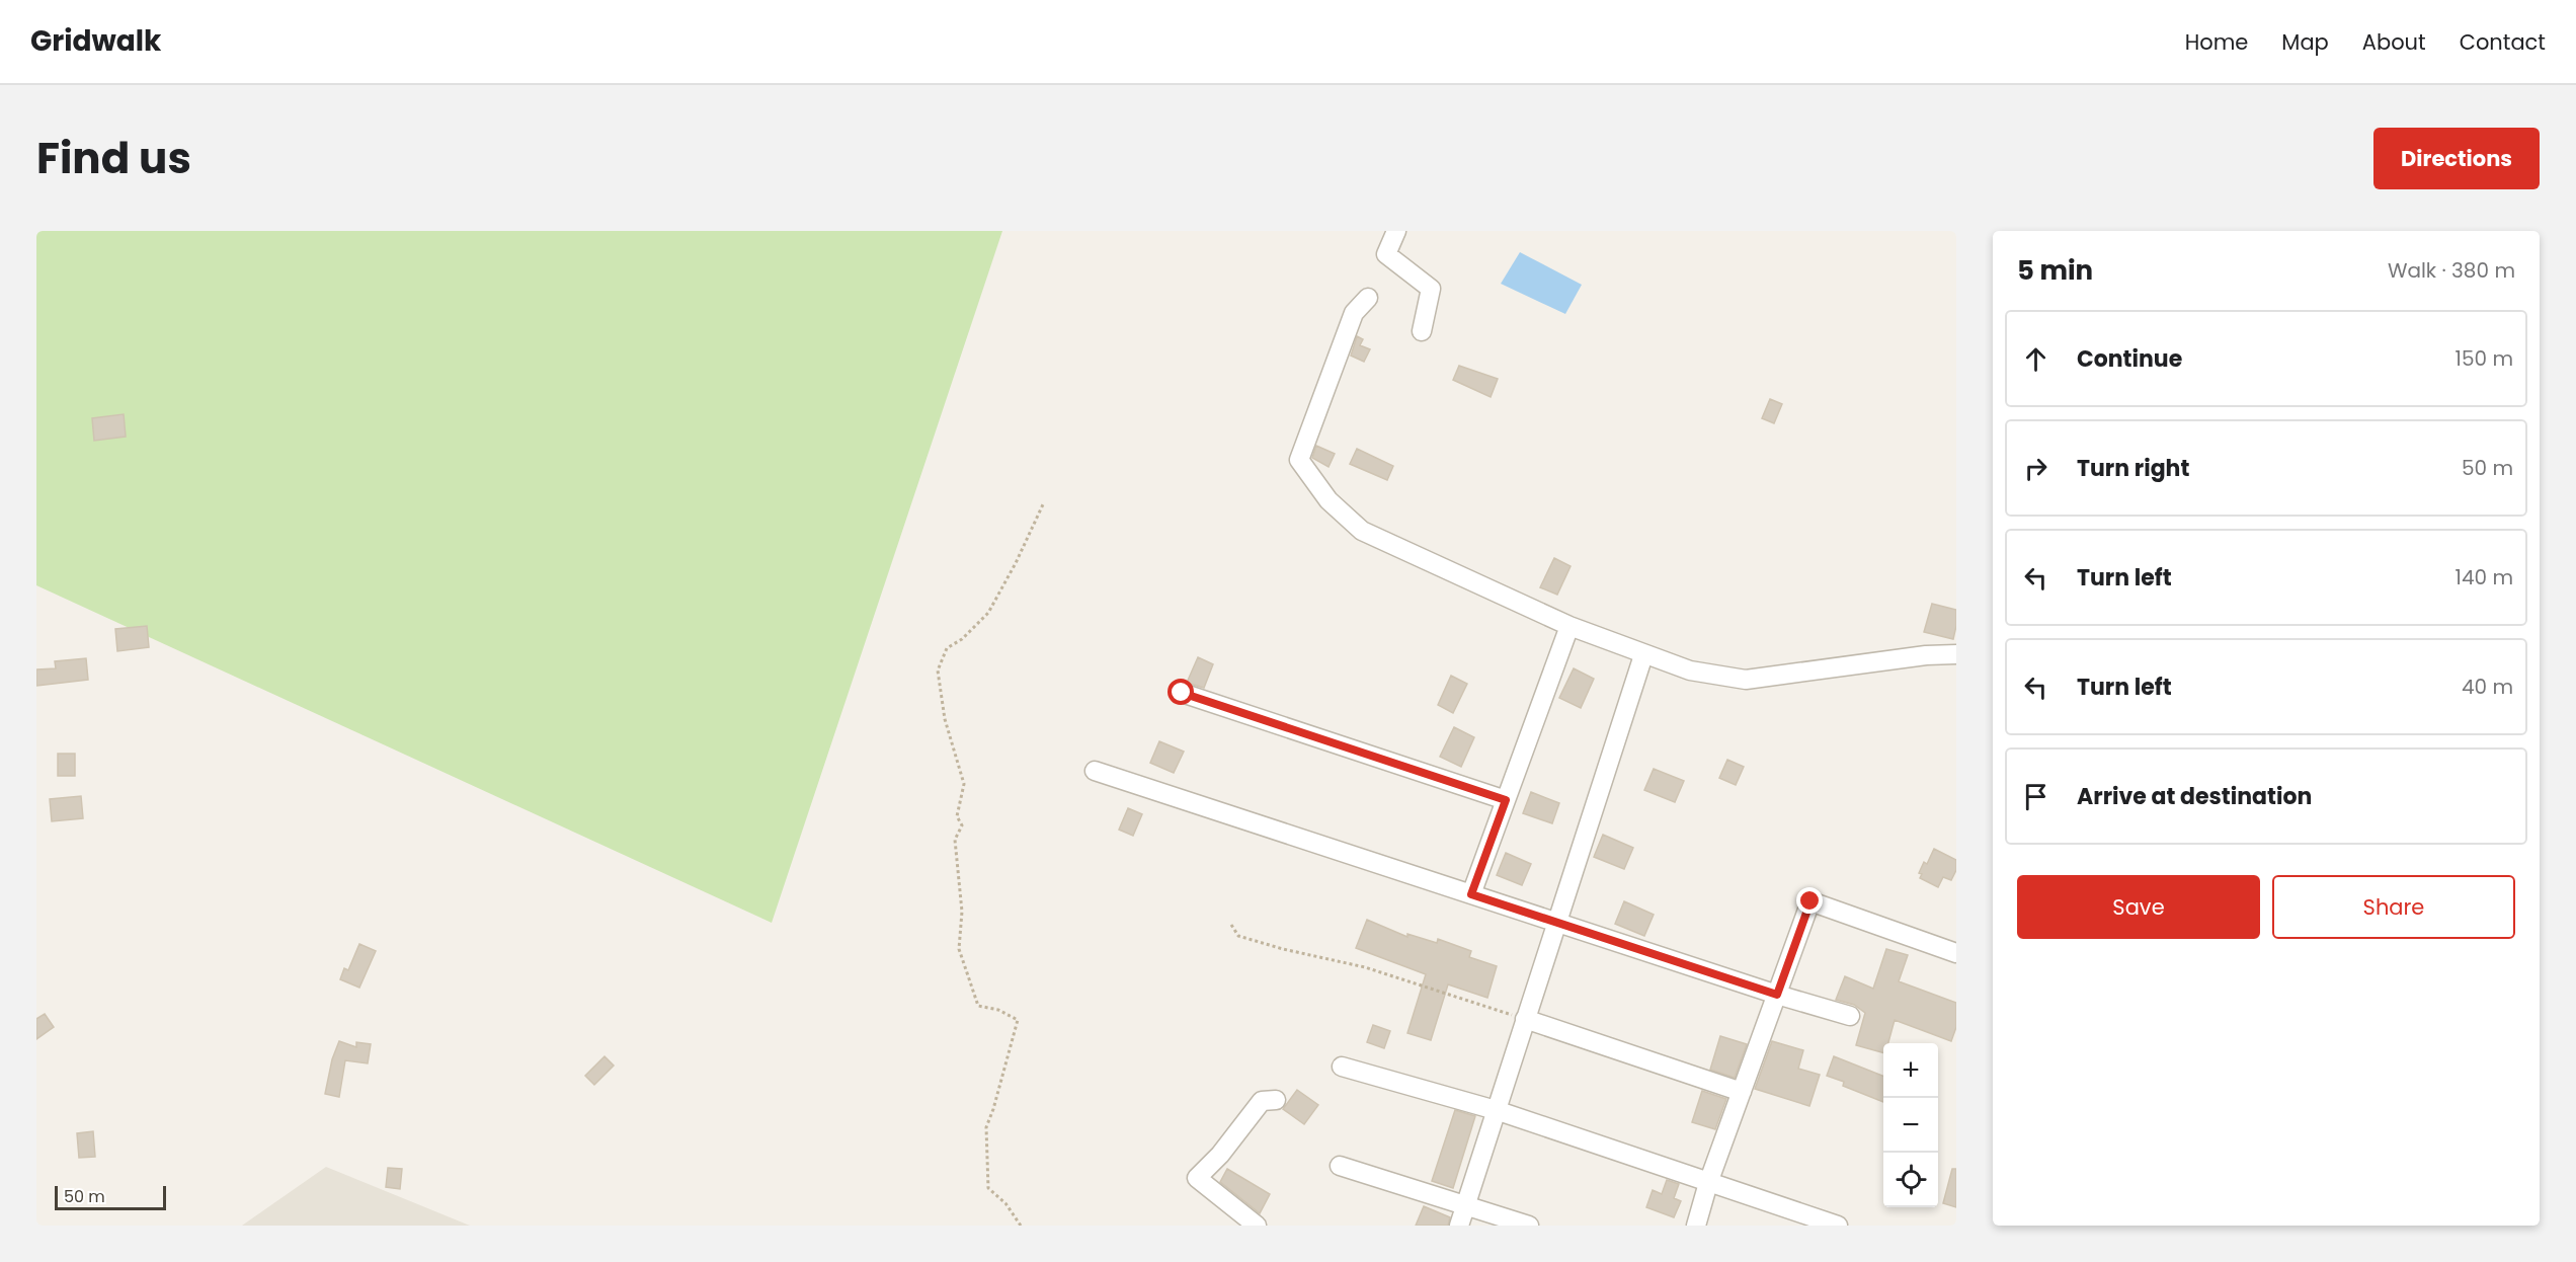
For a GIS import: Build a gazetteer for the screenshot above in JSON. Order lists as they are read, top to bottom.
{
  "scale_bar": "50 m",
  "page": {
    "header": "Gridwalk",
    "nav": [
      "Home",
      "Map",
      "About",
      "Contact"
    ],
    "title": "Find us",
    "buttons": [
      "Directions",
      ["Save", "Share"]
    ],
    "heading": ["5 min", "Walk · 380 m"],
    "list": [
      ["Continue", "150 m"],
      ["Turn right", "50 m"],
      ["Turn left", "140 m"],
      ["Turn left", "40 m"],
      "Arrive at destination"
    ],
    "map_buttons": ["+", "−"],
    "scale": "50 m"
  }
}
